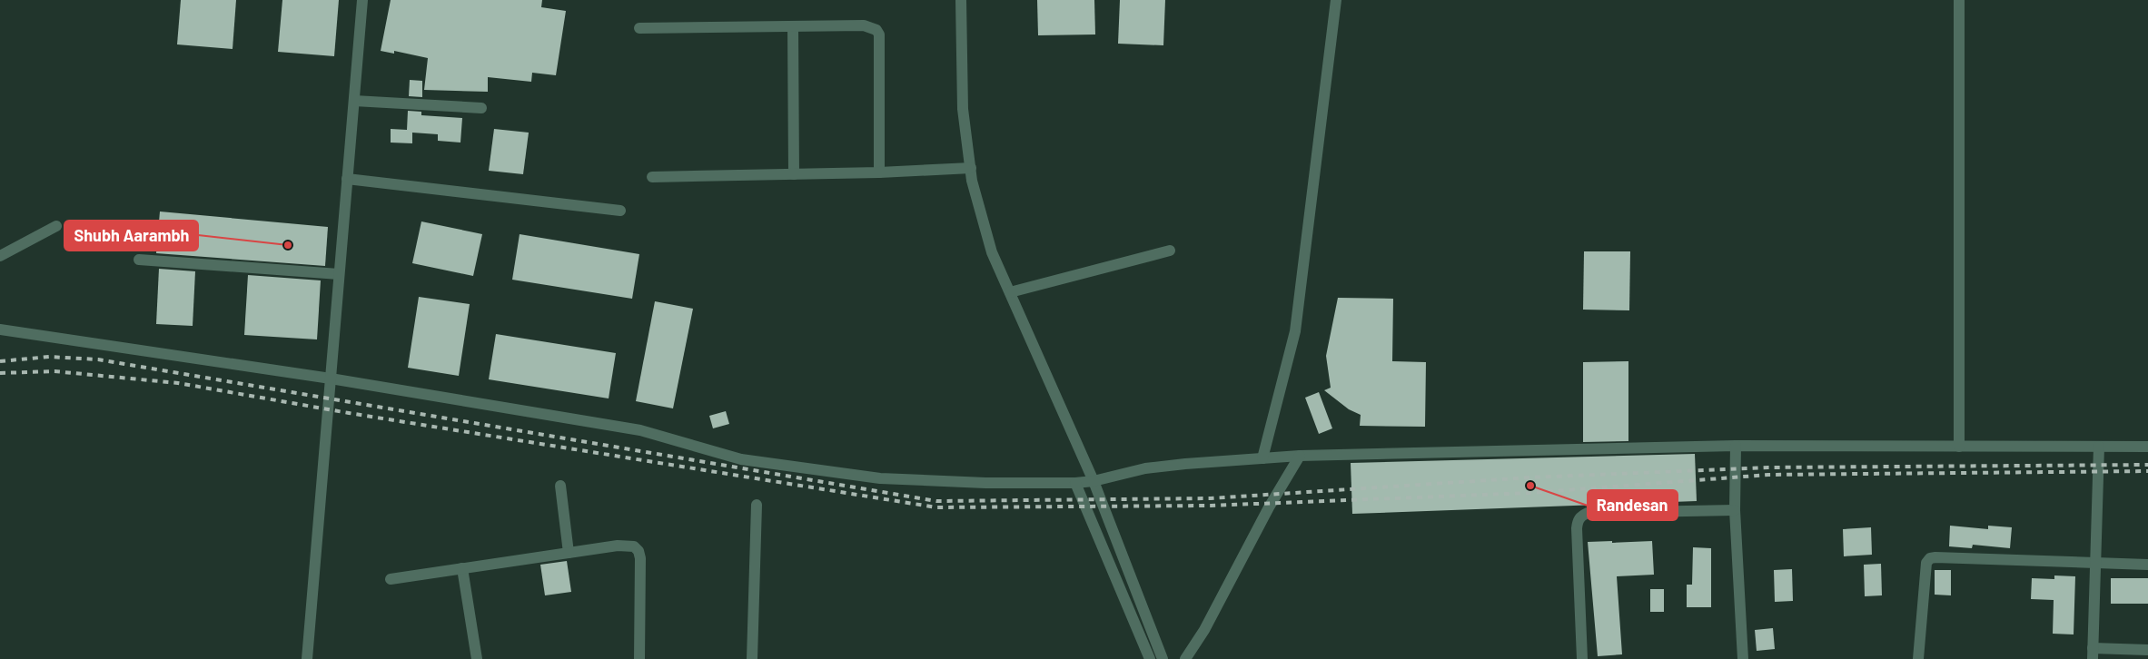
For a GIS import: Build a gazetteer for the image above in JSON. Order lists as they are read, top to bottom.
{
  "places": ["Shubh Aarambh", "Randesan"]
}
